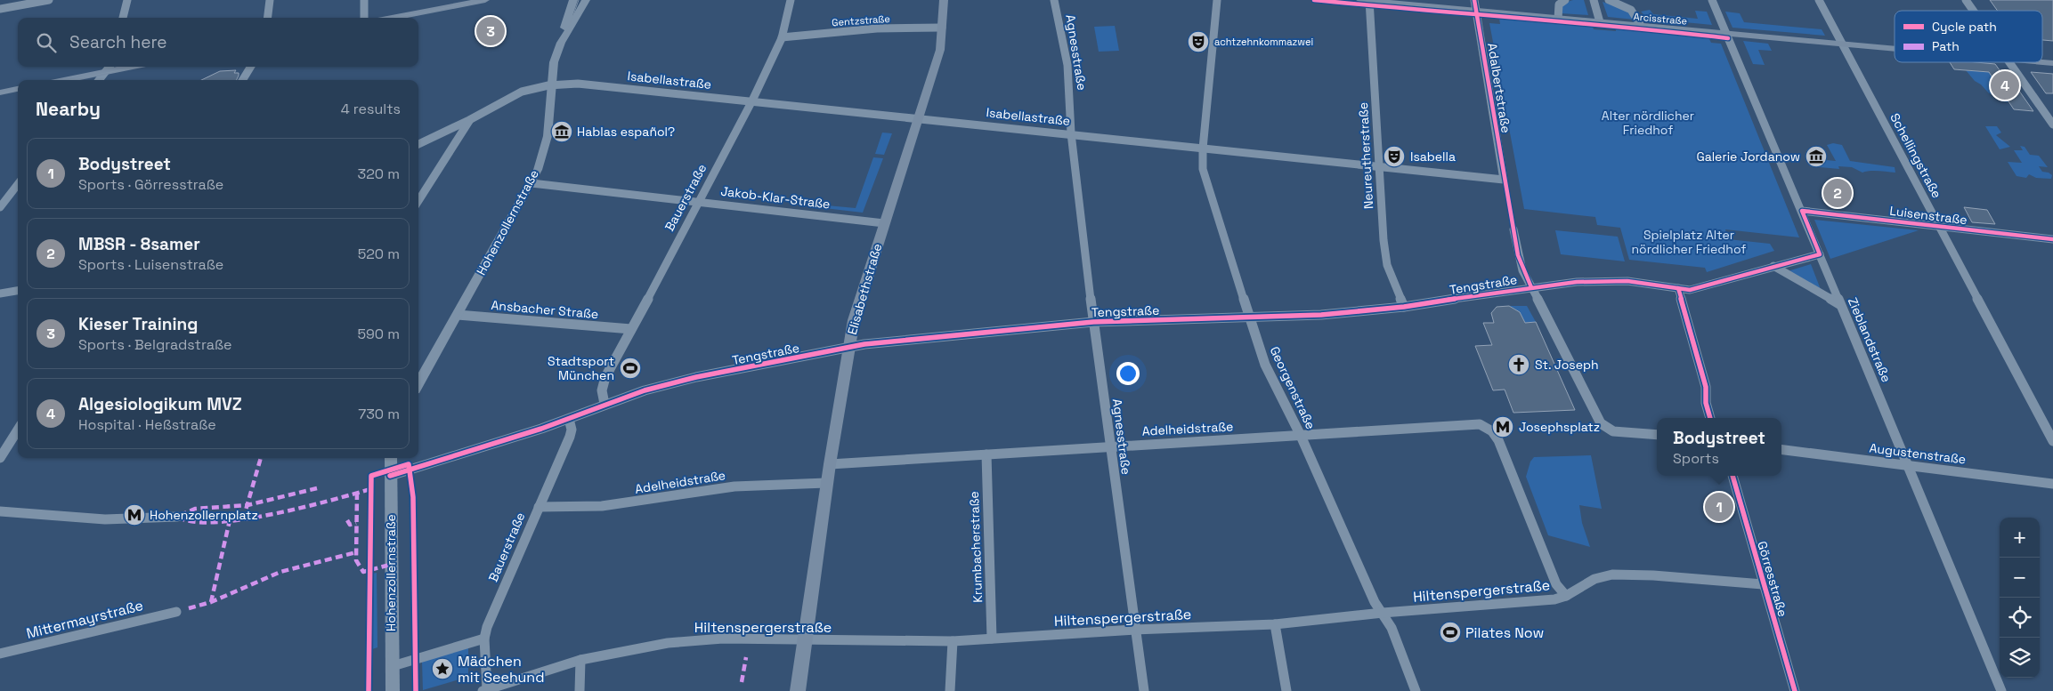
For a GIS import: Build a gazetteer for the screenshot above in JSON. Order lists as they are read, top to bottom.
{
  "streets": {
    "main road": ["Arcisstraße", "Elisabethstraße"],
    "street": [
      "Gentzstraße",
      "Agnesstraße",
      "Isabellastraße",
      "Adalbertstraße",
      "Neureutherstraße",
      "Schellingstraße",
      "Bauerstraße",
      "Jakob-Klar-Straße",
      "Luisenstraße",
      "Hohenzollernstraße",
      "Tengstraße",
      "Ansbacher Straße",
      "Zieblandstraße",
      "Georgenstraße",
      "Adelheidstraße",
      "Augustenstraße",
      "Krumbacherstraße",
      "Görresstraße",
      "Hiltenspergerstraße",
      "Mittermayrstraße"
    ]
  },
  "crossings": [
    ["Arcisstraße", "Adalbertstraße"],
    ["Arcisstraße", "Neureutherstraße"],
    ["Arcisstraße", "Schellingstraße"],
    ["Arcisstraße", "Zieblandstraße"],
    ["Gentzstraße", "Bauerstraße"],
    ["Gentzstraße", "Elisabethstraße"],
    ["Agnesstraße", "Isabellastraße"],
    ["Agnesstraße", "Tengstraße"],
    ["Agnesstraße", "Adelheidstraße"],
    ["Agnesstraße", "Hiltenspergerstraße"],
    ["Isabellastraße", "Adalbertstraße"],
    ["Isabellastraße", "Neureutherstraße"],
    ["Isabellastraße", "Bauerstraße"],
    ["Isabellastraße", "Hohenzollernstraße"],
    ["Isabellastraße", "Elisabethstraße"],
    ["Isabellastraße", "Georgenstraße"],
    ["Neureutherstraße", "Tengstraße"],
    ["Schellingstraße", "Luisenstraße"],
    ["Bauerstraße", "Jakob-Klar-Straße"],
    ["Bauerstraße", "Tengstraße"],
    ["Bauerstraße", "Ansbacher Straße"],
    ["Bauerstraße", "Adelheidstraße"],
    ["Bauerstraße", "Hiltenspergerstraße"],
    ["Jakob-Klar-Straße", "Hohenzollernstraße"],
    ["Jakob-Klar-Straße", "Elisabethstraße"],
    ["Luisenstraße", "Zieblandstraße"],
    ["Hohenzollernstraße", "Tengstraße"],
    ["Hohenzollernstraße", "Ansbacher Straße"],
    ["Tengstraße", "Elisabethstraße"],
    ["Tengstraße", "Zieblandstraße"],
    ["Tengstraße", "Georgenstraße"],
    ["Elisabethstraße", "Adelheidstraße"],
    ["Elisabethstraße", "Hiltenspergerstraße"],
    ["Zieblandstraße", "Augustenstraße"],
    ["Georgenstraße", "Adelheidstraße"],
    ["Georgenstraße", "Hiltenspergerstraße"],
    ["Adelheidstraße", "Krumbacherstraße"],
    ["Adelheidstraße", "Hiltenspergerstraße"],
    ["Krumbacherstraße", "Hiltenspergerstraße"],
    ["Görresstraße", "Hiltenspergerstraße"]
  ],
  "parks": ["Alter nördlicher Friedhof", "Spielplatz Alter nördlicher Friedhof"],
  "places": {
    "theatre": ["achtzehnkommazwei", "Isabella"],
    "museum": ["Hablas español?", "Galerie Jordanow"],
    "church": ["St. Joseph"],
    "sports": ["Stadtsport München", "Pilates Now"],
    "metro station": ["Josephsplatz", "Hohenzollernplatz"],
    "place": ["Mädchen mit Seehund"]
  },
  "legend": ["Cycle path", "Path"],
  "page": {
    "pins": [
      "3",
      "4",
      "2",
      "1"
    ],
    "search": "Search here",
    "heading": ["Nearby", "4 results"],
    "list": [
      {
        "mark": "1",
        "name": "Bodystreet",
        "note": "Sports · Görresstraße",
        "value": "320 m"
      },
      {
        "mark": "2",
        "name": "MBSR - 8samer",
        "note": "Sports · Luisenstraße",
        "value": "520 m"
      },
      {
        "mark": "3",
        "name": "Kieser Training",
        "note": "Sports · Belgradstraße",
        "value": "590 m"
      },
      {
        "mark": "4",
        "name": "Algesiologikum MVZ",
        "note": "Hospital · Heßstraße",
        "value": "730 m"
      }
    ],
    "popup": ["Bodystreet", "Sports"],
    "map_buttons": ["+", "−"]
  }
}
